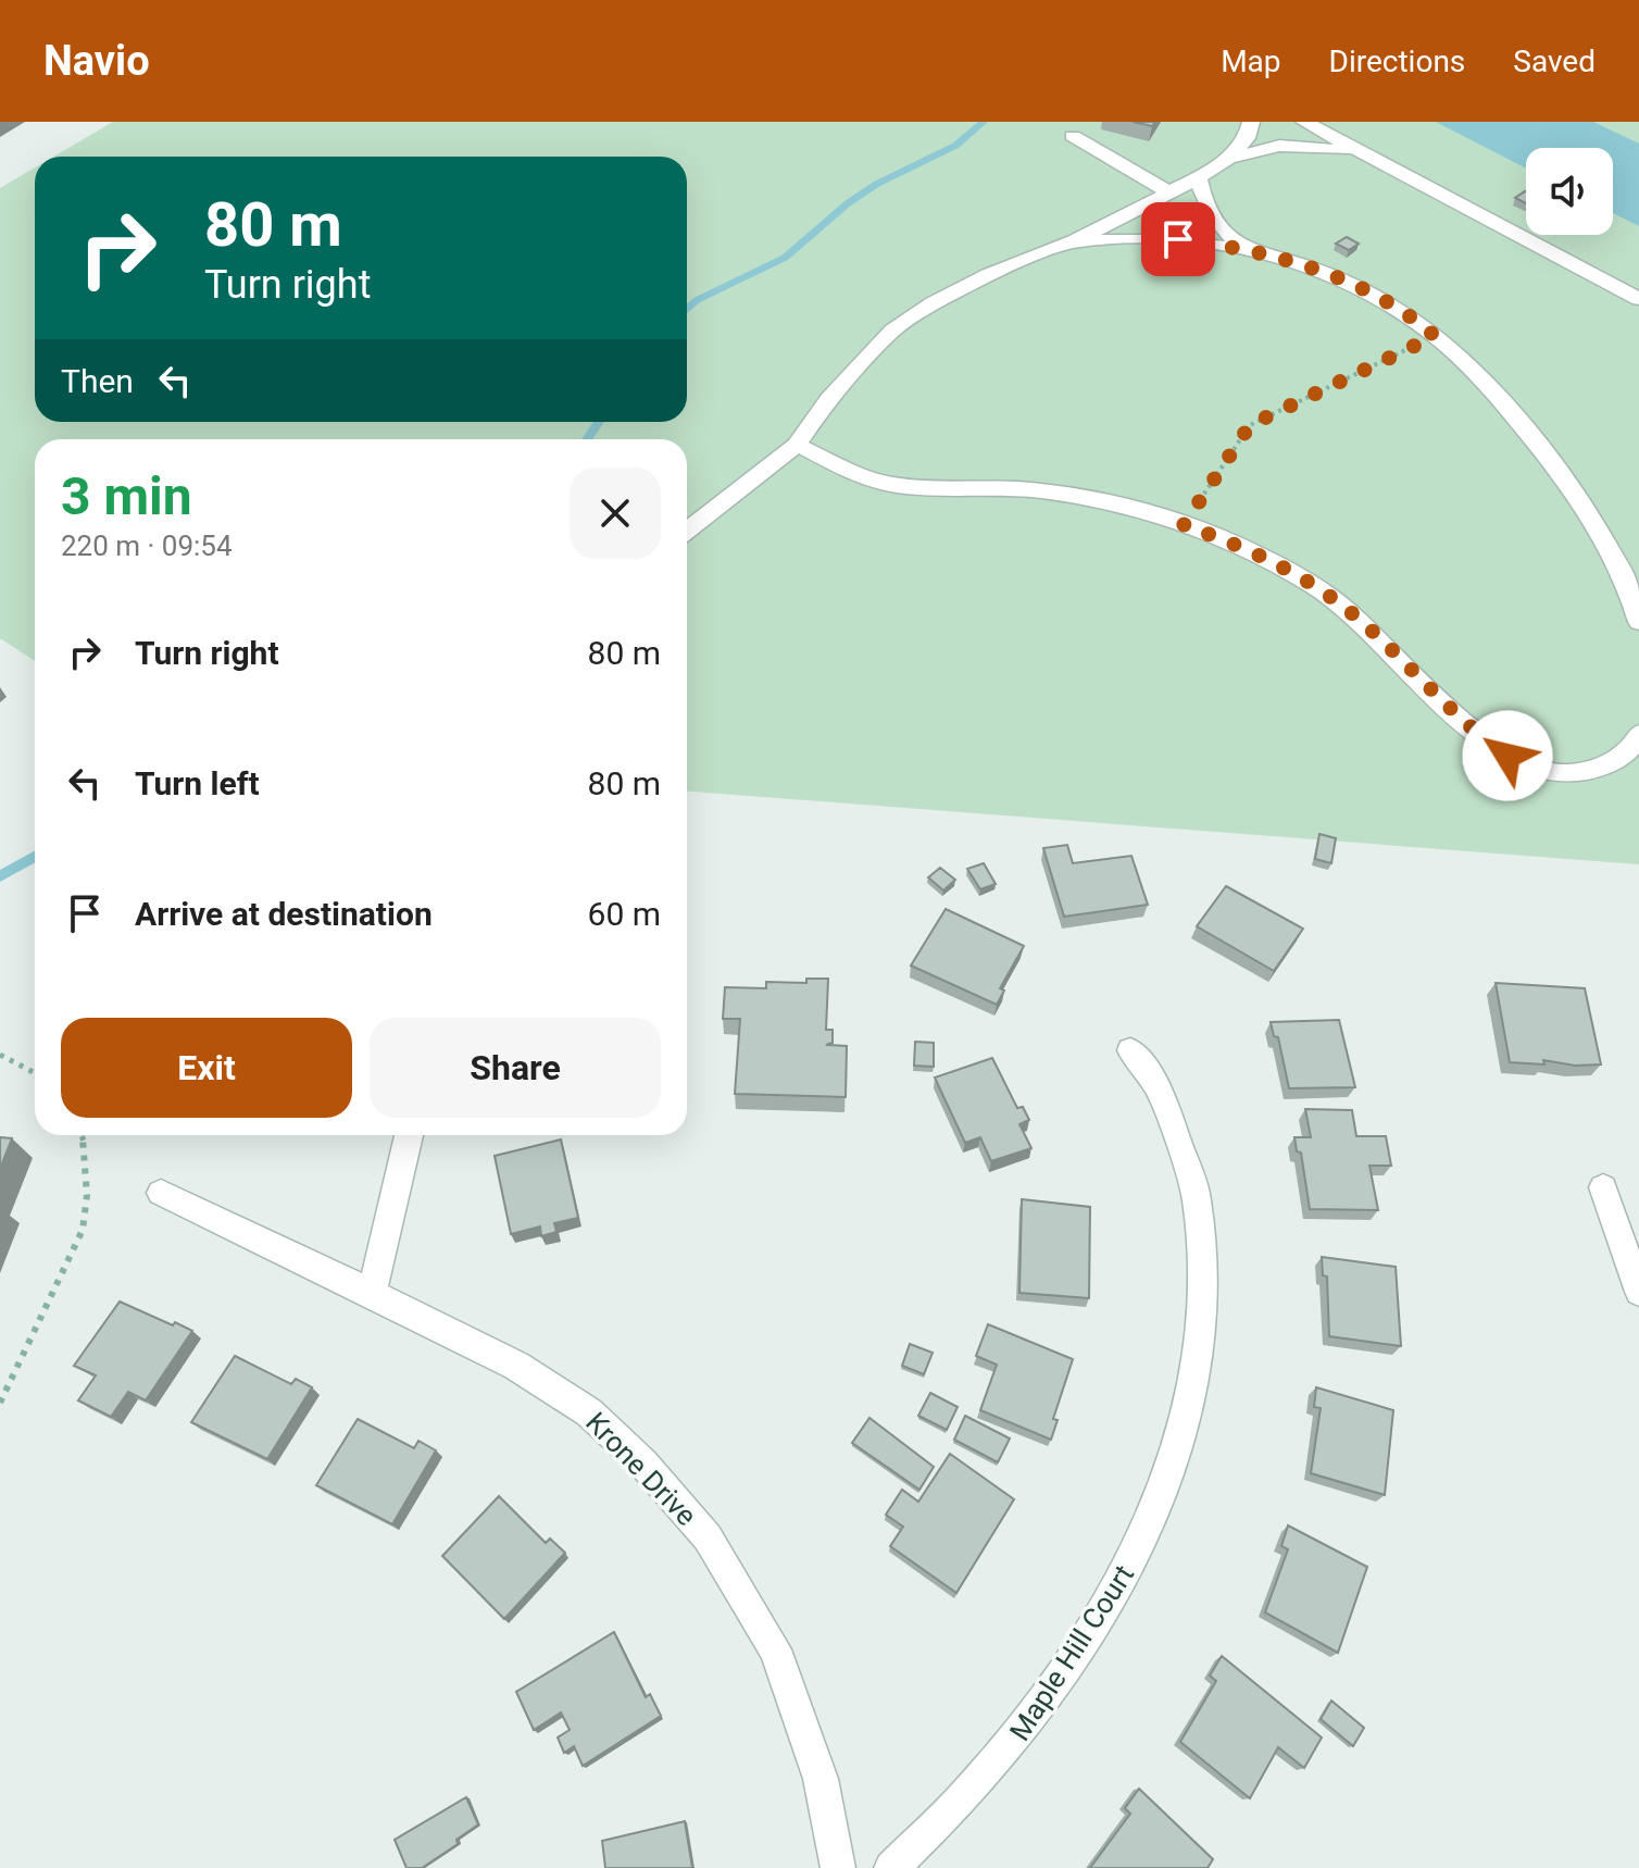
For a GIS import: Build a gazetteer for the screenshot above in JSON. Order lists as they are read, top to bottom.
{
  "streets": {
    "street": ["Krone Drive", "Maple Hill Court"]
  },
  "page": {
    "header": "Navio",
    "nav": ["Map", "Directions", "Saved"],
    "turn": ["80 m", "Turn right"],
    "then": "Then",
    "heading": ["3 min", "220 m · 09:54"],
    "list": [
      {
        "name": "Turn right",
        "value": "80 m"
      },
      {
        "name": "Turn left",
        "value": "80 m"
      },
      {
        "name": "Arrive at destination",
        "value": "60 m"
      }
    ],
    "buttons": ["Exit", "Share"]
  }
}
